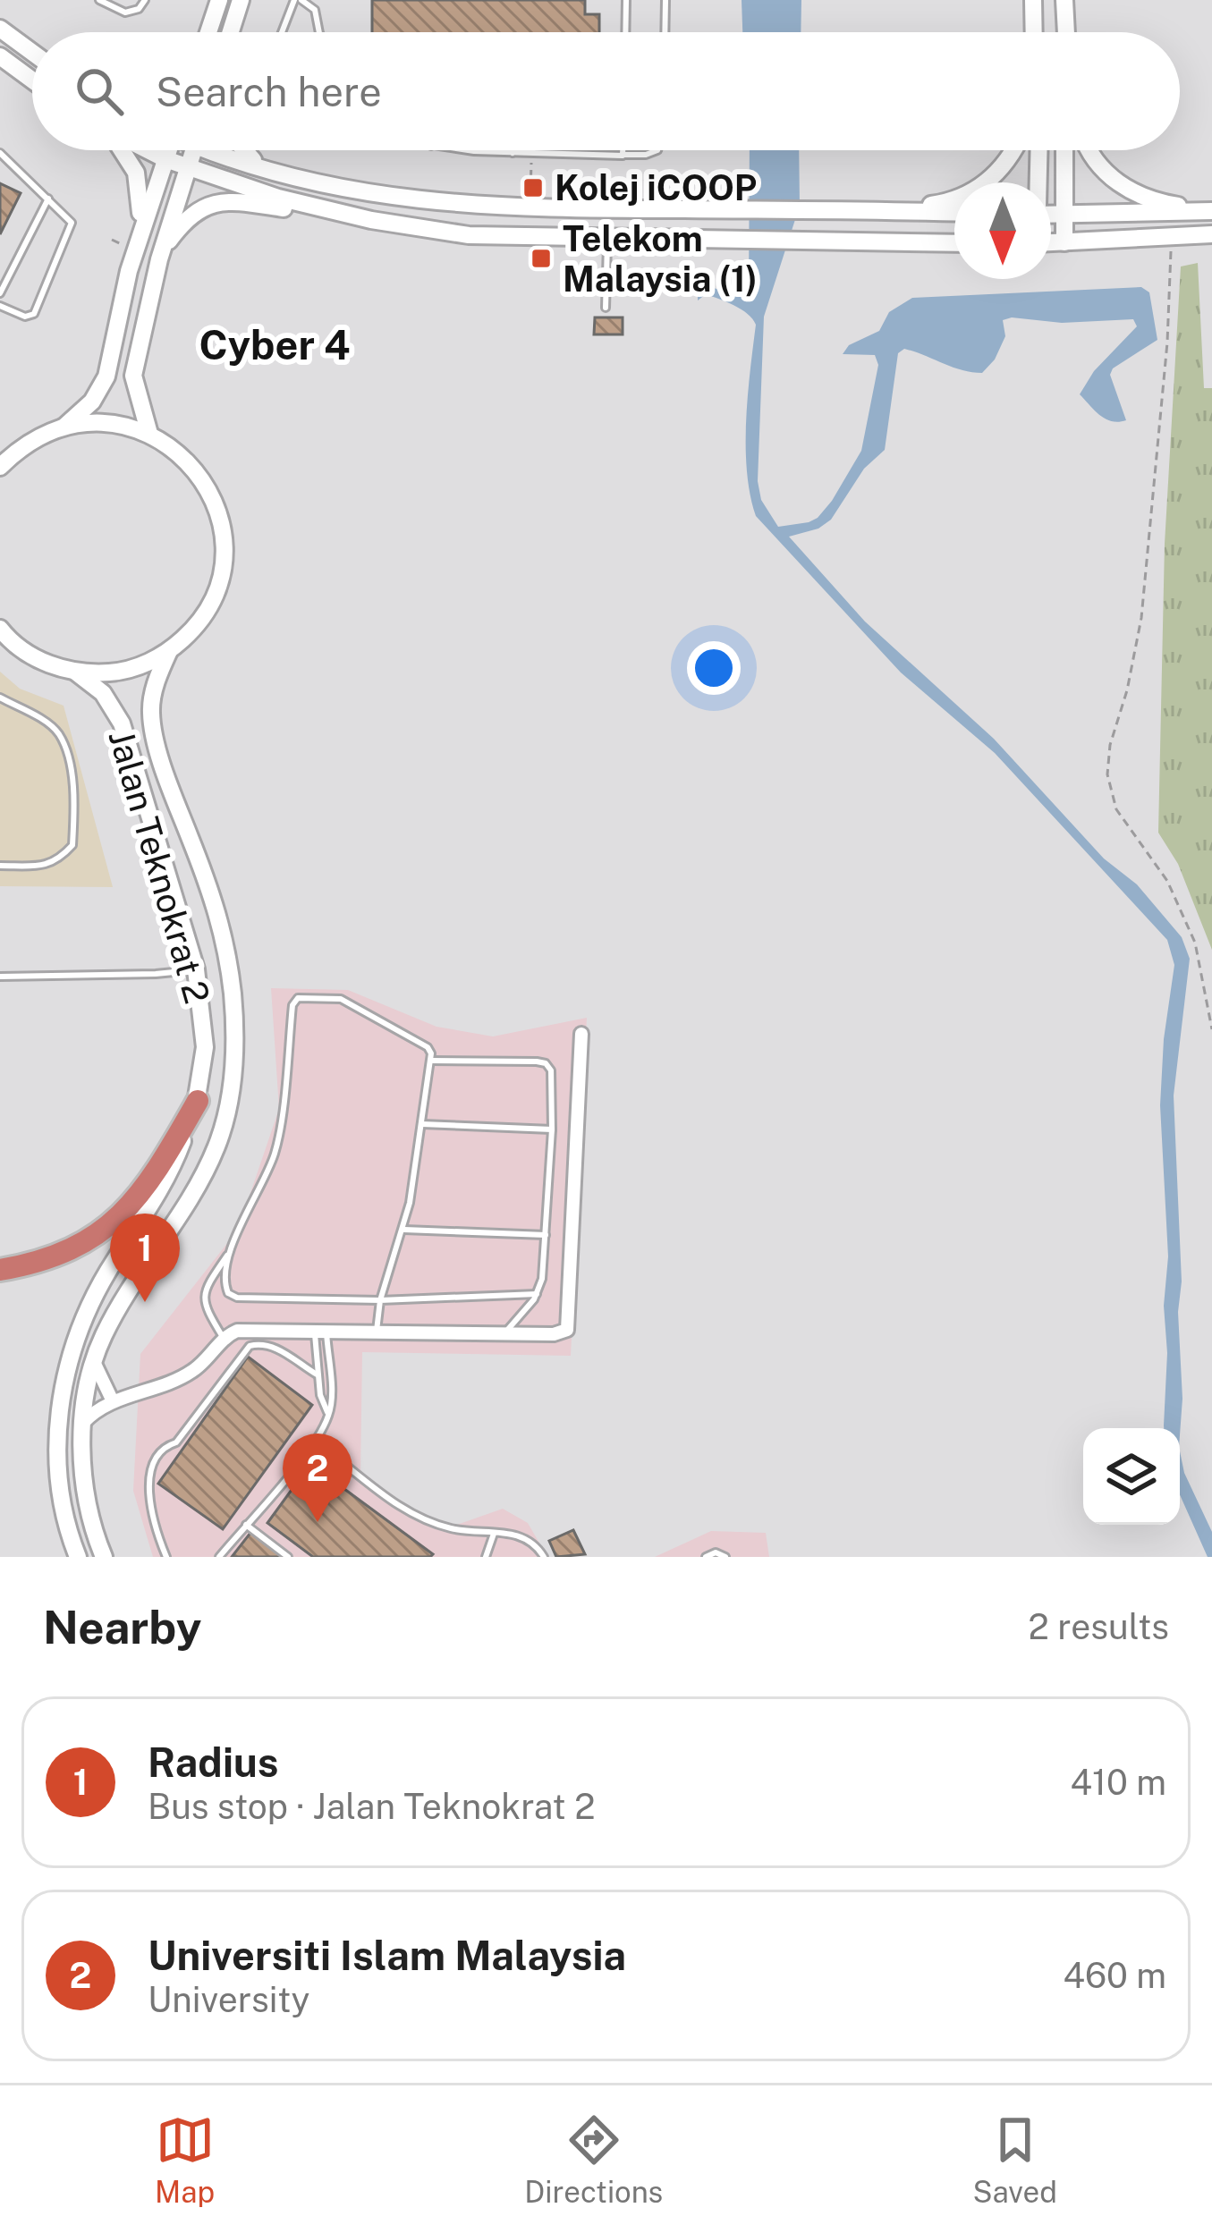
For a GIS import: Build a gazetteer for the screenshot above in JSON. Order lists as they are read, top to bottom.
{
  "streets": {
    "main road": ["Jalan Teknokrat 2"]
  },
  "districts": ["Cyber 4"],
  "places": {
    "transit": ["Kolej iCOOP", "Telekom Malaysia (1)"]
  },
  "north": "bottom",
  "page": {
    "search": "Search here",
    "pins": ["1", "2"],
    "heading": ["Nearby", "2 results"],
    "list": [
      {
        "mark": "1",
        "name": "Radius",
        "note": "Bus stop · Jalan Teknokrat 2",
        "value": "410 m"
      },
      {
        "mark": "2",
        "name": "Universiti Islam Malaysia",
        "note": "University",
        "value": "460 m"
      }
    ],
    "nav": ["Map", "Directions", "Saved"]
  }
}
